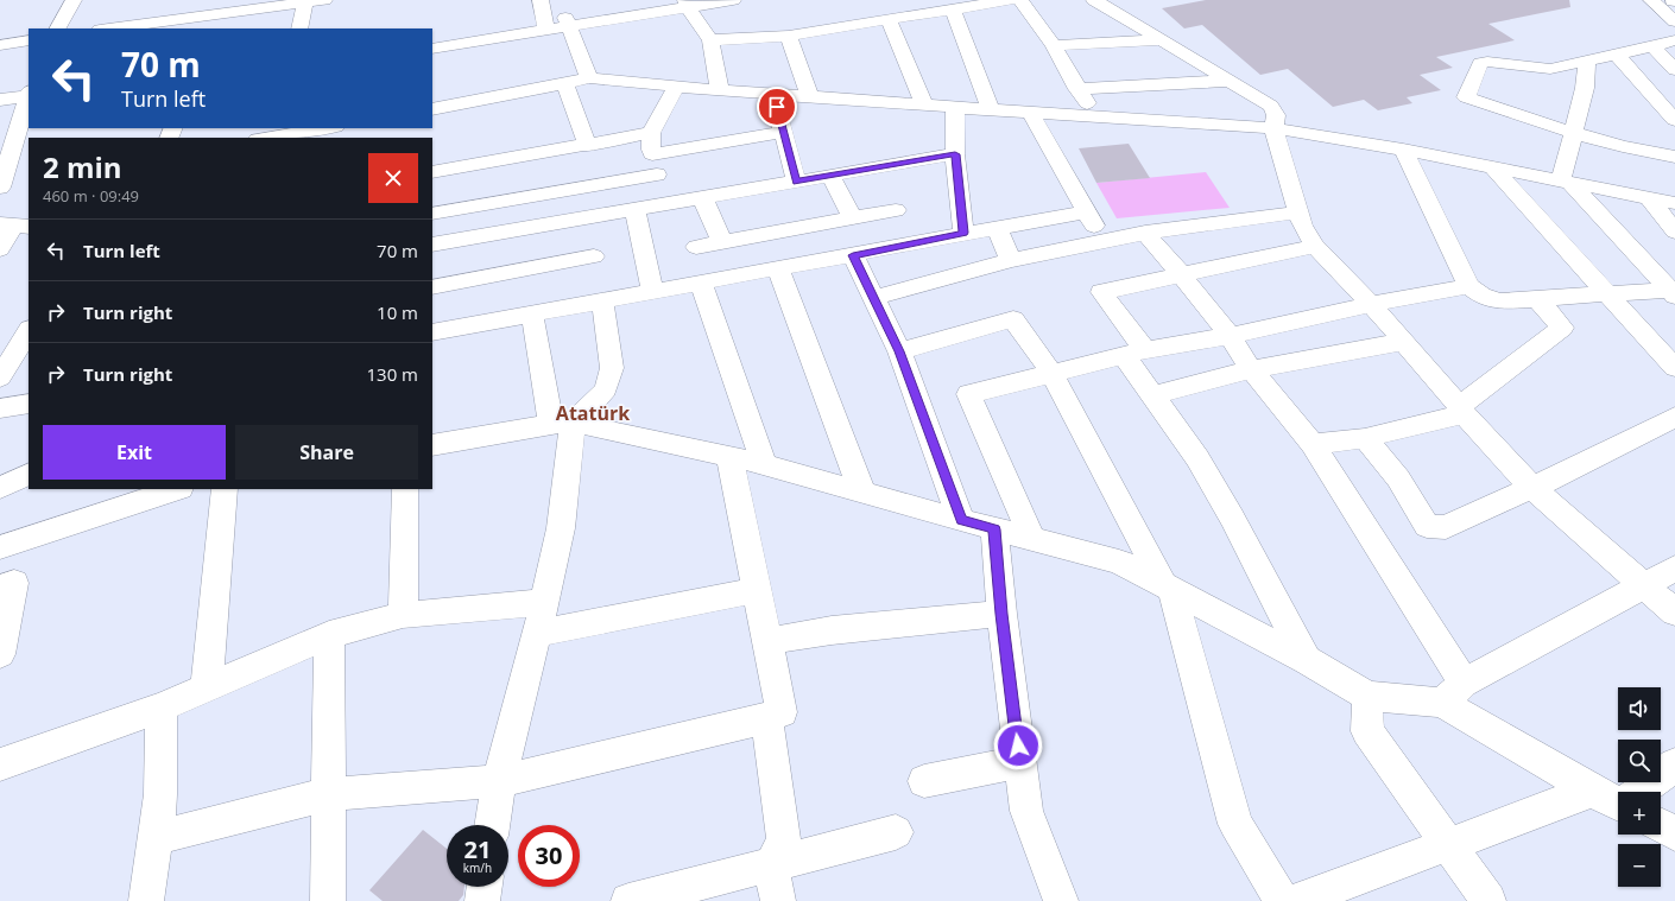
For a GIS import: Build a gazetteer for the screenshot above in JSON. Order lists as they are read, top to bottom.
{
  "districts": ["Atatürk"],
  "page": {
    "turn": ["70 m", "Turn left"],
    "heading": ["2 min", "460 m · 09:49"],
    "list": [
      {
        "name": "Turn left",
        "value": "70 m"
      },
      {
        "name": "Turn right",
        "value": "10 m"
      },
      {
        "name": "Turn right",
        "value": "130 m"
      }
    ],
    "buttons": ["Exit", "Share"],
    "map_buttons": ["+", "−"],
    "speed": "21 km/h",
    "limit": "30"
  }
}
